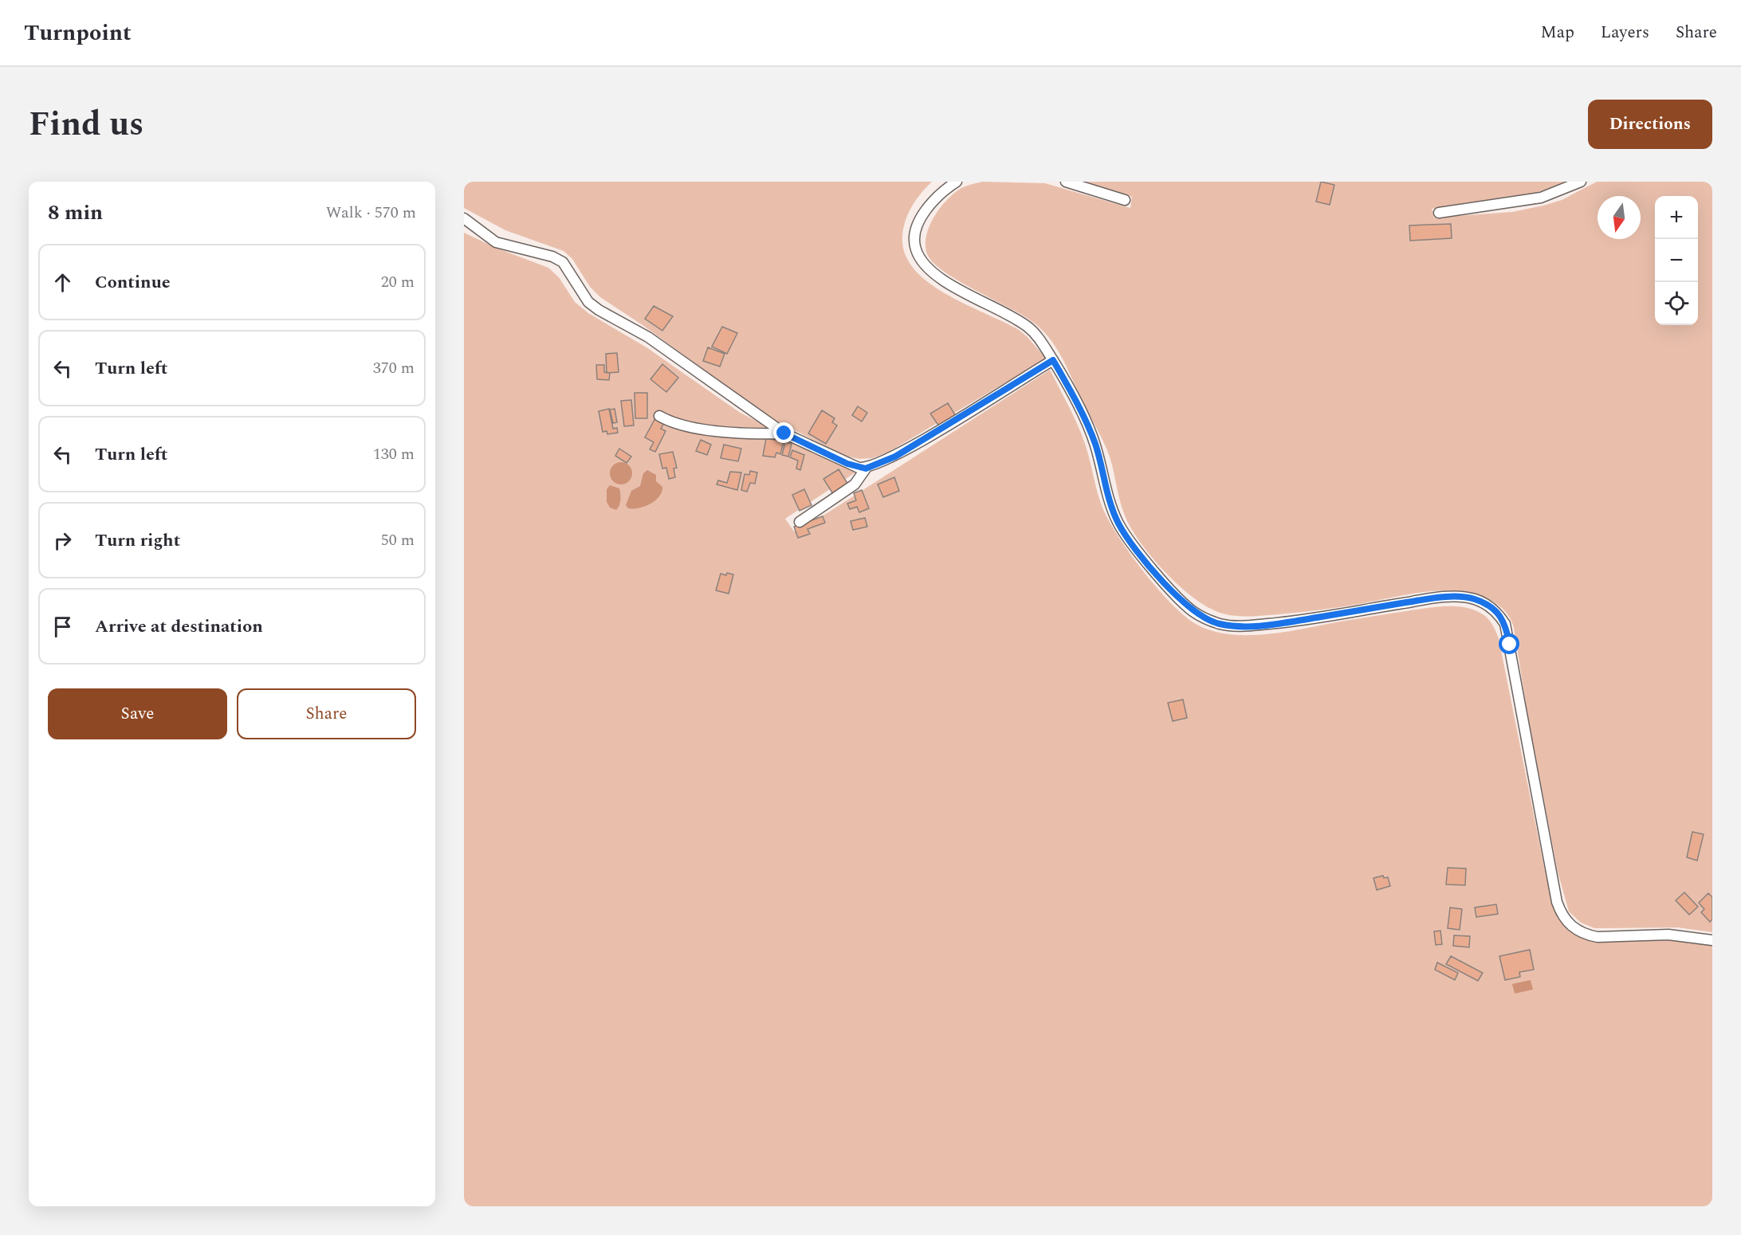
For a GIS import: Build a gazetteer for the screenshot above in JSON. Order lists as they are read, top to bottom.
{
  "north": "bottom",
  "page": {
    "header": "Turnpoint",
    "nav": ["Map", "Layers", "Share"],
    "title": "Find us",
    "buttons": [
      "Directions",
      ["Save", "Share"]
    ],
    "heading": ["8 min", "Walk · 570 m"],
    "map_buttons": ["+", "−"],
    "list": [
      ["Continue", "20 m"],
      ["Turn left", "370 m"],
      ["Turn left", "130 m"],
      ["Turn right", "50 m"],
      "Arrive at destination"
    ]
  }
}
